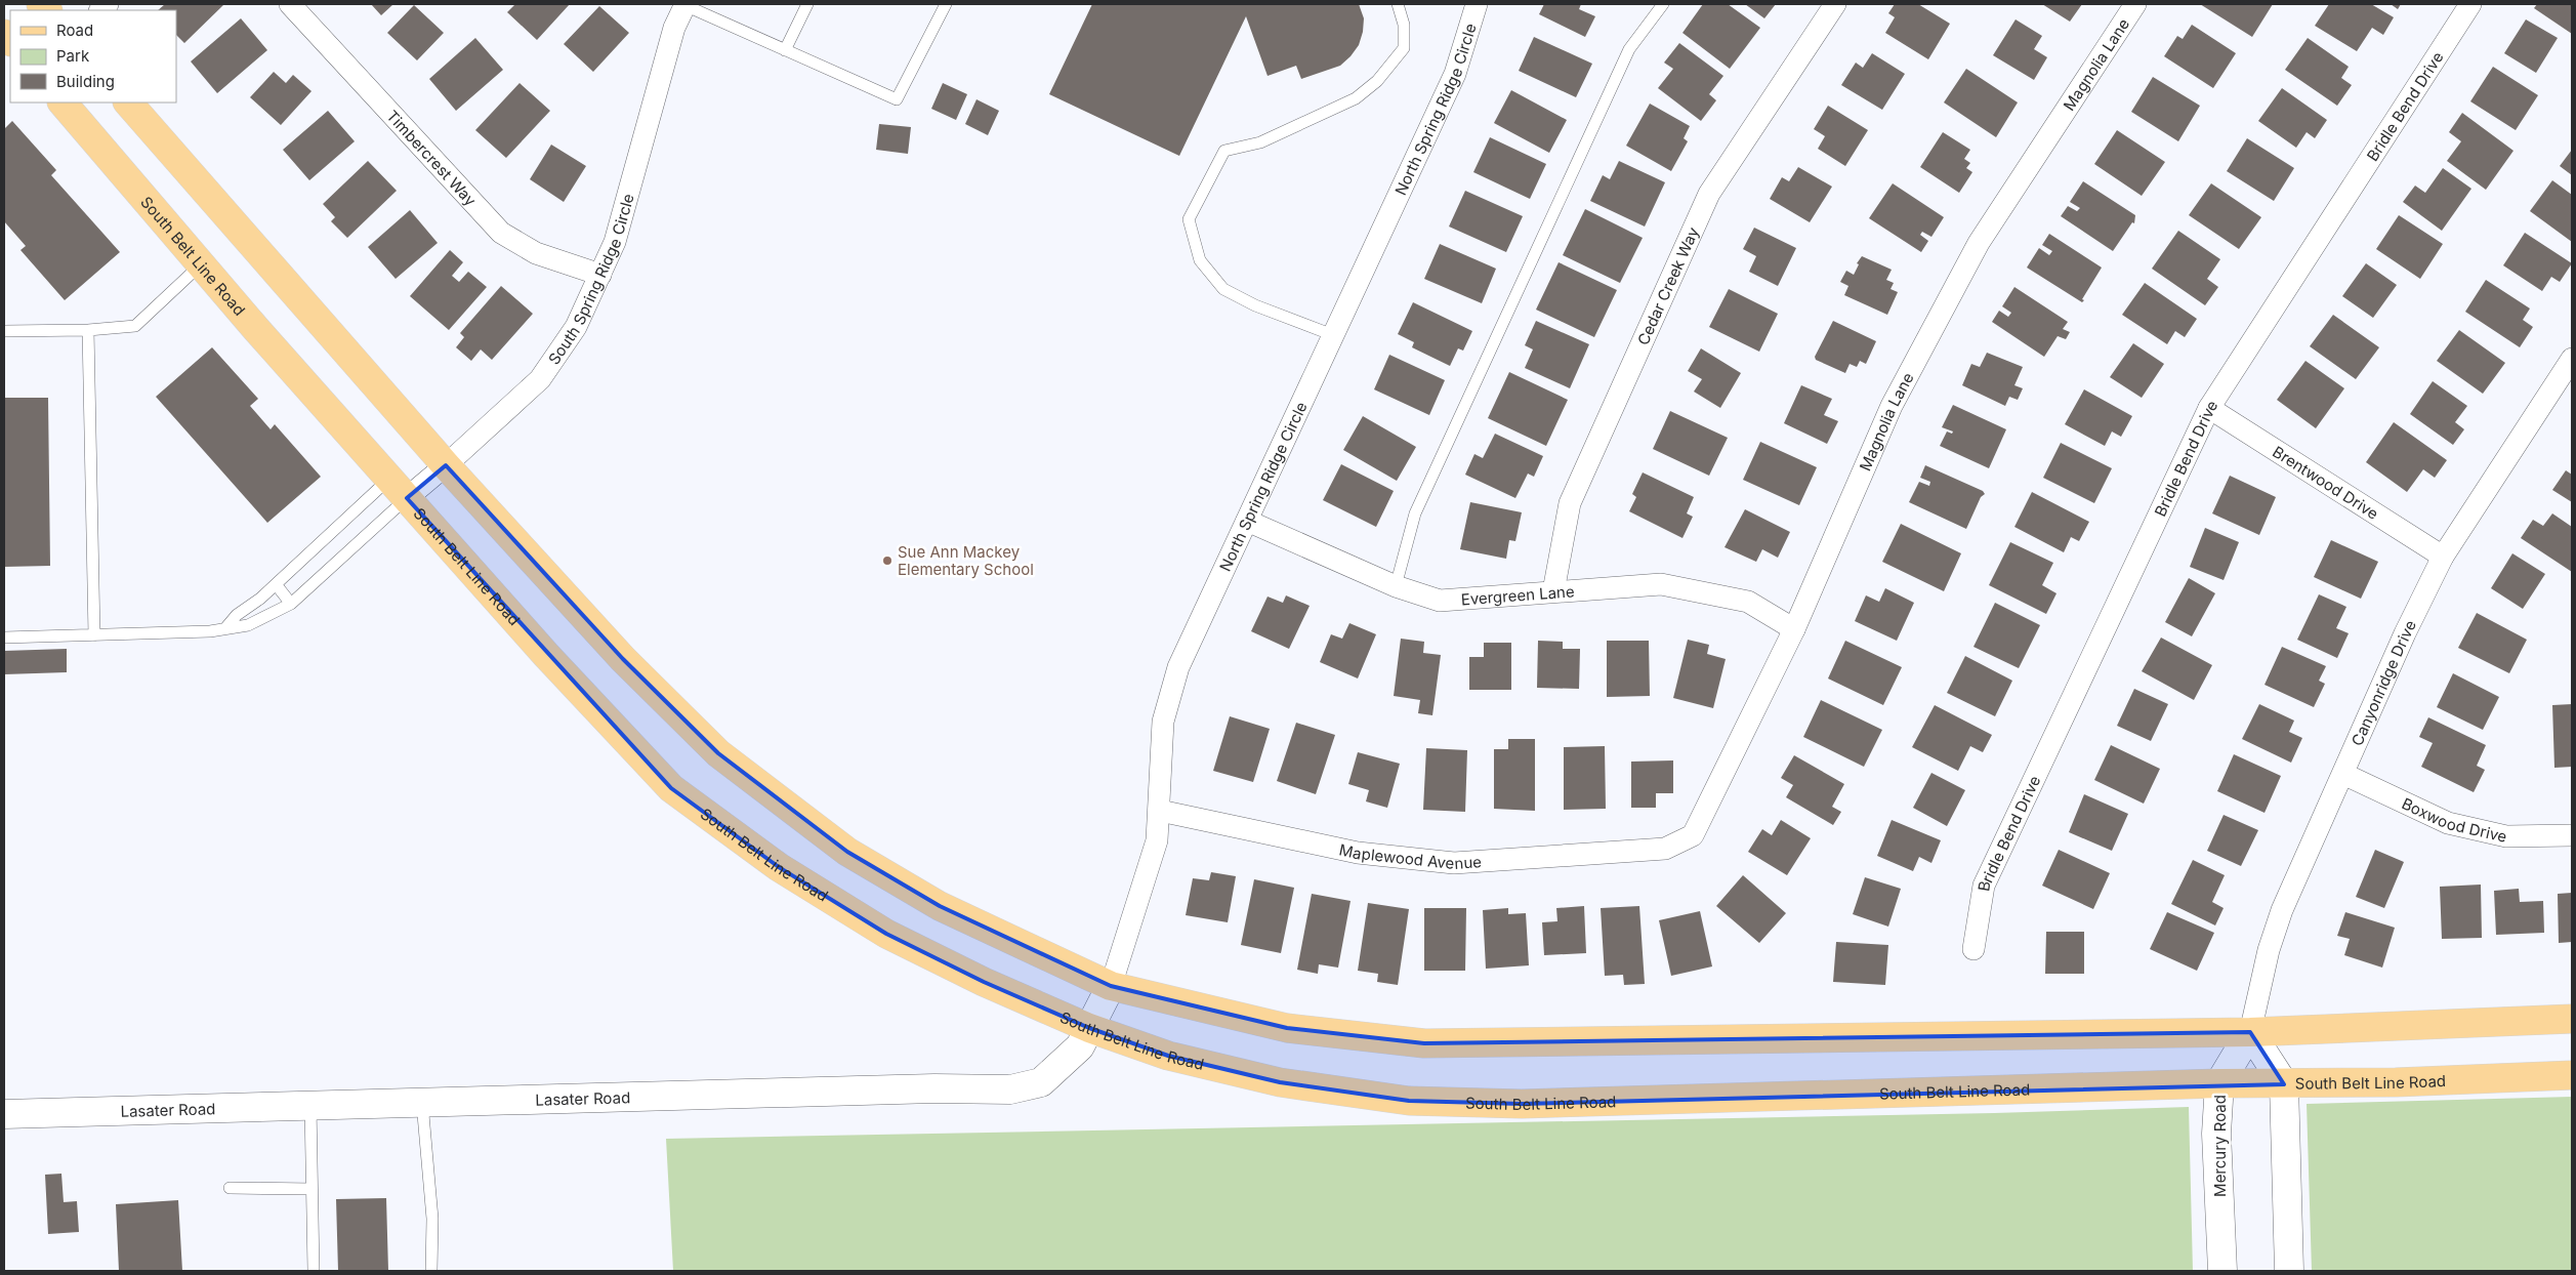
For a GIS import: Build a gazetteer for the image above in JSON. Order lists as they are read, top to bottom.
{
  "streets": {
    "main road": ["South Belt Line Road"],
    "street": [
      "Magnolia Lane",
      "Bridle Bend Drive",
      "North Spring Ridge Circle",
      "Timbercrest Way",
      "South Spring Ridge Circle",
      "Cedar Creek Way",
      "Brentwood Drive",
      "Evergreen Lane",
      "Canyonridge Drive",
      "Boxwood Drive",
      "Maplewood Avenue",
      "Lasater Road",
      "Mercury Road"
    ]
  },
  "crossings": [
    ["Magnolia Lane", "Evergreen Lane"],
    ["Magnolia Lane", "Maplewood Avenue"],
    ["Bridle Bend Drive", "Brentwood Drive"],
    ["North Spring Ridge Circle", "Evergreen Lane"],
    ["North Spring Ridge Circle", "Maplewood Avenue"],
    ["North Spring Ridge Circle", "Lasater Road"],
    ["Timbercrest Way", "South Spring Ridge Circle"],
    ["South Belt Line Road", "South Spring Ridge Circle"],
    ["South Belt Line Road", "Lasater Road"],
    ["South Belt Line Road", "Mercury Road"],
    ["Cedar Creek Way", "Evergreen Lane"],
    ["Brentwood Drive", "Canyonridge Drive"],
    ["Canyonridge Drive", "Boxwood Drive"],
    ["Canyonridge Drive", "Mercury Road"]
  ],
  "places": ["Sue Ann Mackey Elementary School"],
  "legend": ["Road", "Park", "Building"]
}
